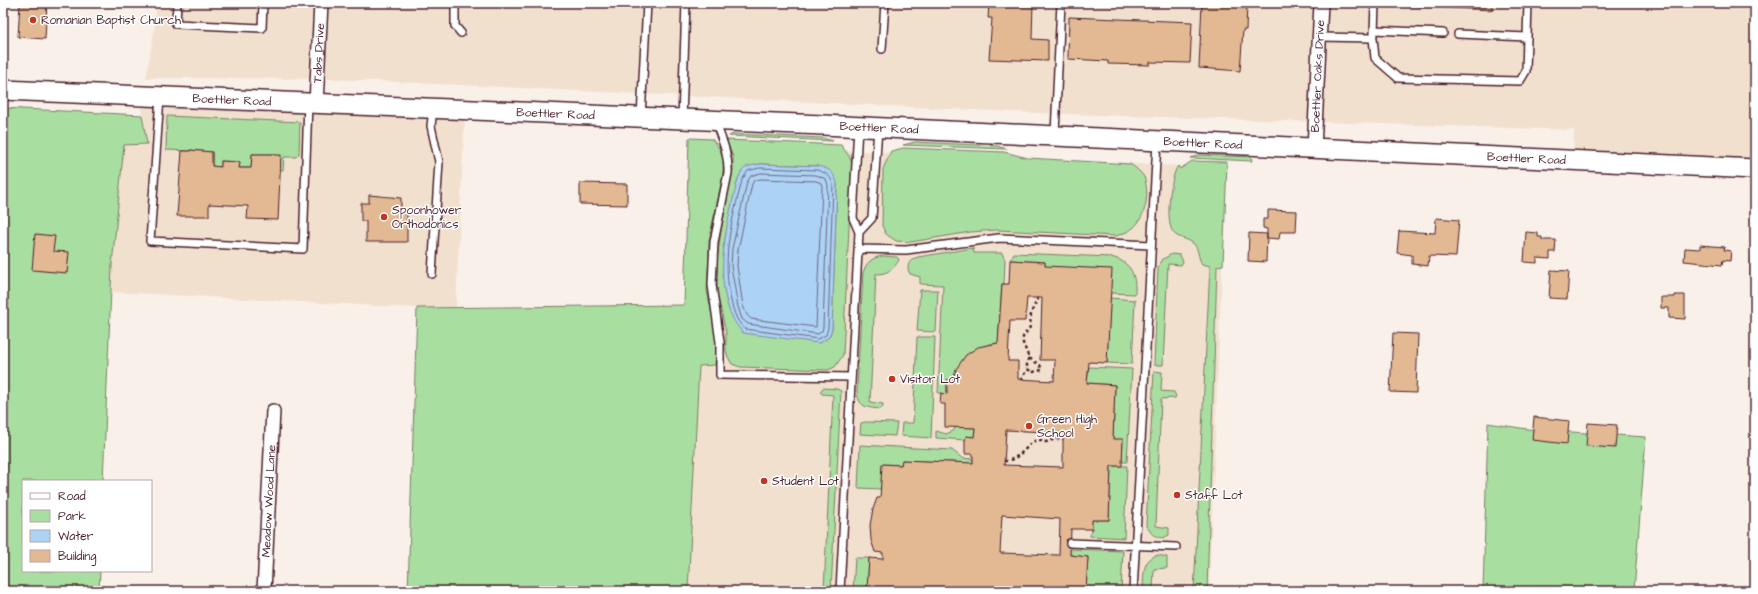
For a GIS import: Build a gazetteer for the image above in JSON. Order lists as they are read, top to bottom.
{
  "streets": {
    "street": [
      "Tabs Drive",
      "Boettler Oaks Drive",
      "Boettler Road",
      "Meadow Wood Lane"
    ]
  },
  "crossings": [
    ["Tabs Drive", "Boettler Road"],
    ["Boettler Oaks Drive", "Boettler Road"]
  ],
  "places": [
    "Romanian Baptist Church",
    "Spoonhower Orthodonics",
    "Visitor Lot",
    "Green High School",
    "Student Lot",
    "Staff Lot"
  ],
  "legend": [
    "Road",
    "Park",
    "Water",
    "Building"
  ]
}
